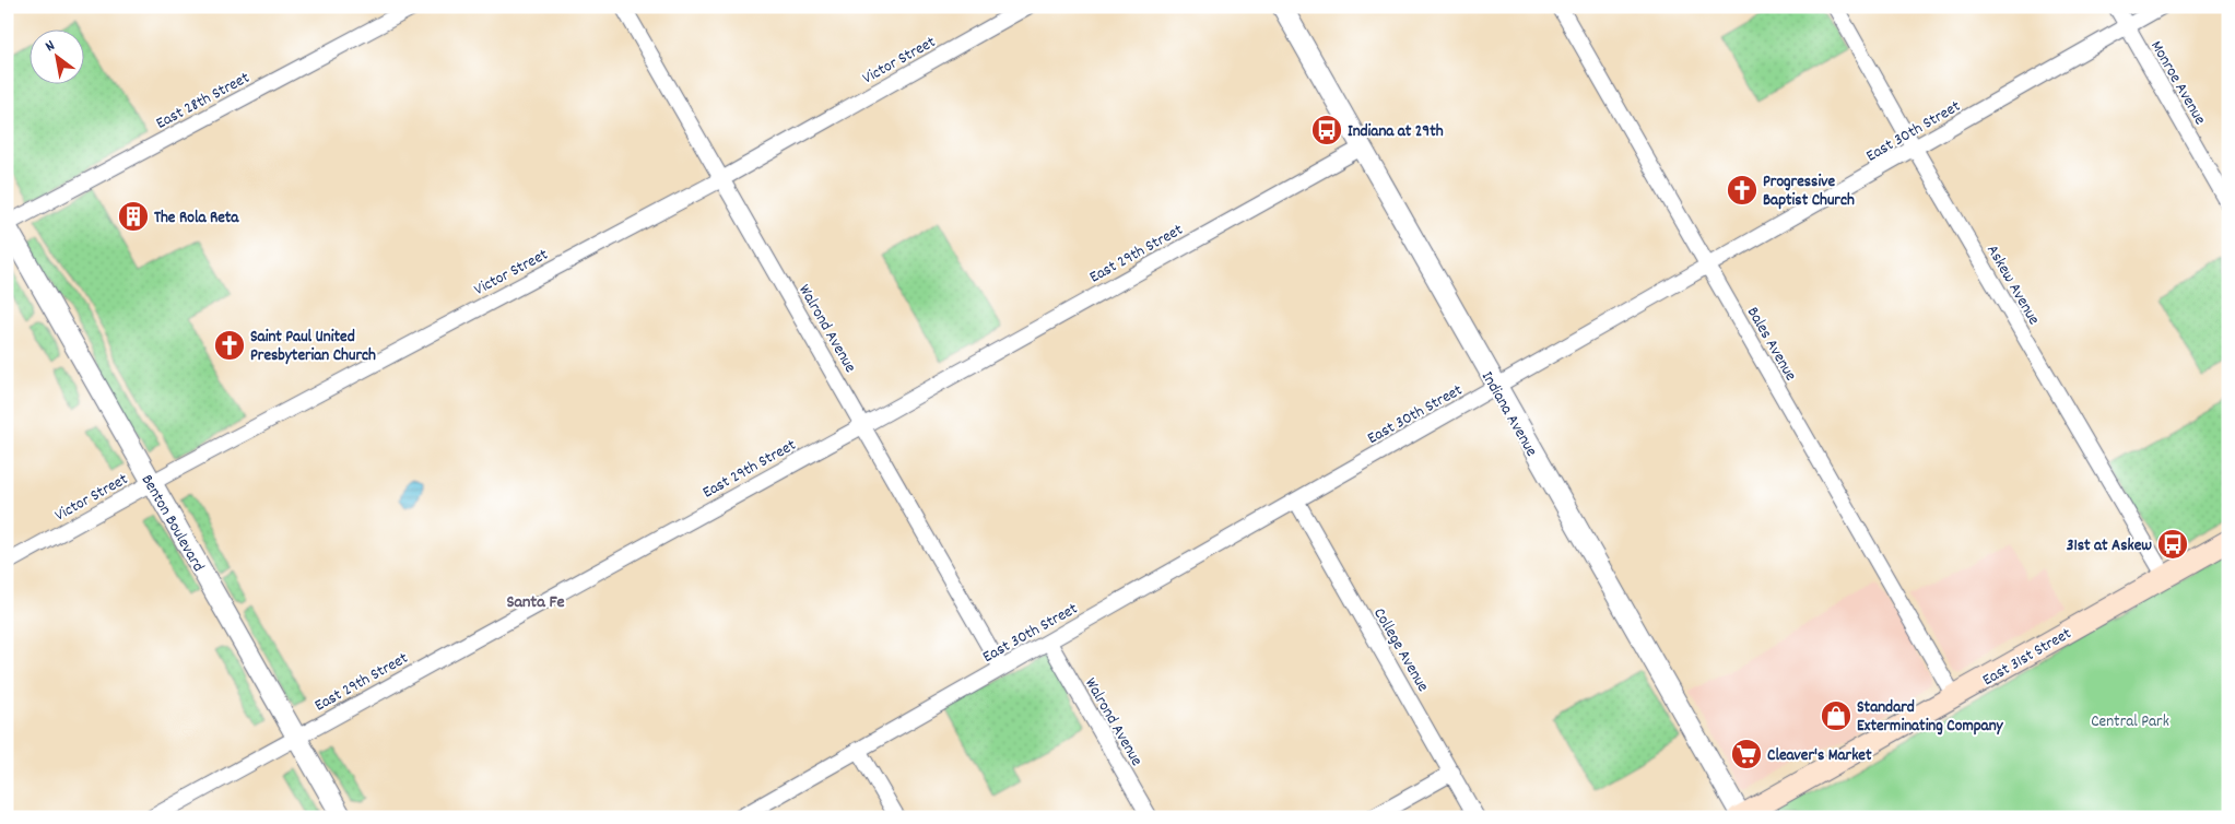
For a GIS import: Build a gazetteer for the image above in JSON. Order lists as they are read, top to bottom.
{
  "streets": {
    "main road": ["East 31st Street"],
    "street": [
      "Victor Street",
      "Monroe Avenue",
      "East 28th Street",
      "East 30th Street",
      "East 29th Street",
      "Askew Avenue",
      "Walrond Avenue",
      "Bales Avenue",
      "Indiana Avenue",
      "Benton Boulevard",
      "College Avenue"
    ]
  },
  "crossings": [
    ["Victor Street", "Walrond Avenue"],
    ["Victor Street", "Benton Boulevard"],
    ["Monroe Avenue", "East 30th Street"],
    ["East 28th Street", "Benton Boulevard"],
    ["East 30th Street", "Askew Avenue"],
    ["East 30th Street", "Walrond Avenue"],
    ["East 30th Street", "Bales Avenue"],
    ["East 30th Street", "Indiana Avenue"],
    ["East 30th Street", "College Avenue"],
    ["East 29th Street", "Walrond Avenue"],
    ["East 29th Street", "Indiana Avenue"],
    ["East 29th Street", "Benton Boulevard"],
    ["Askew Avenue", "East 31st Street"],
    ["Bales Avenue", "East 31st Street"],
    ["Indiana Avenue", "East 31st Street"]
  ],
  "districts": ["Santa Fe"],
  "parks": ["Central Park"],
  "places": {
    "bus stop": ["Indiana at 29th", "31st at Askew"],
    "church": ["Progressive Baptist Church", "Saint Paul United Presbyterian Church"],
    "building": ["The Rola Reta"],
    "shop": ["Standard Exterminating Company"],
    "supermarket": ["Cleaver's Market"]
  },
  "north": "top left"
}
